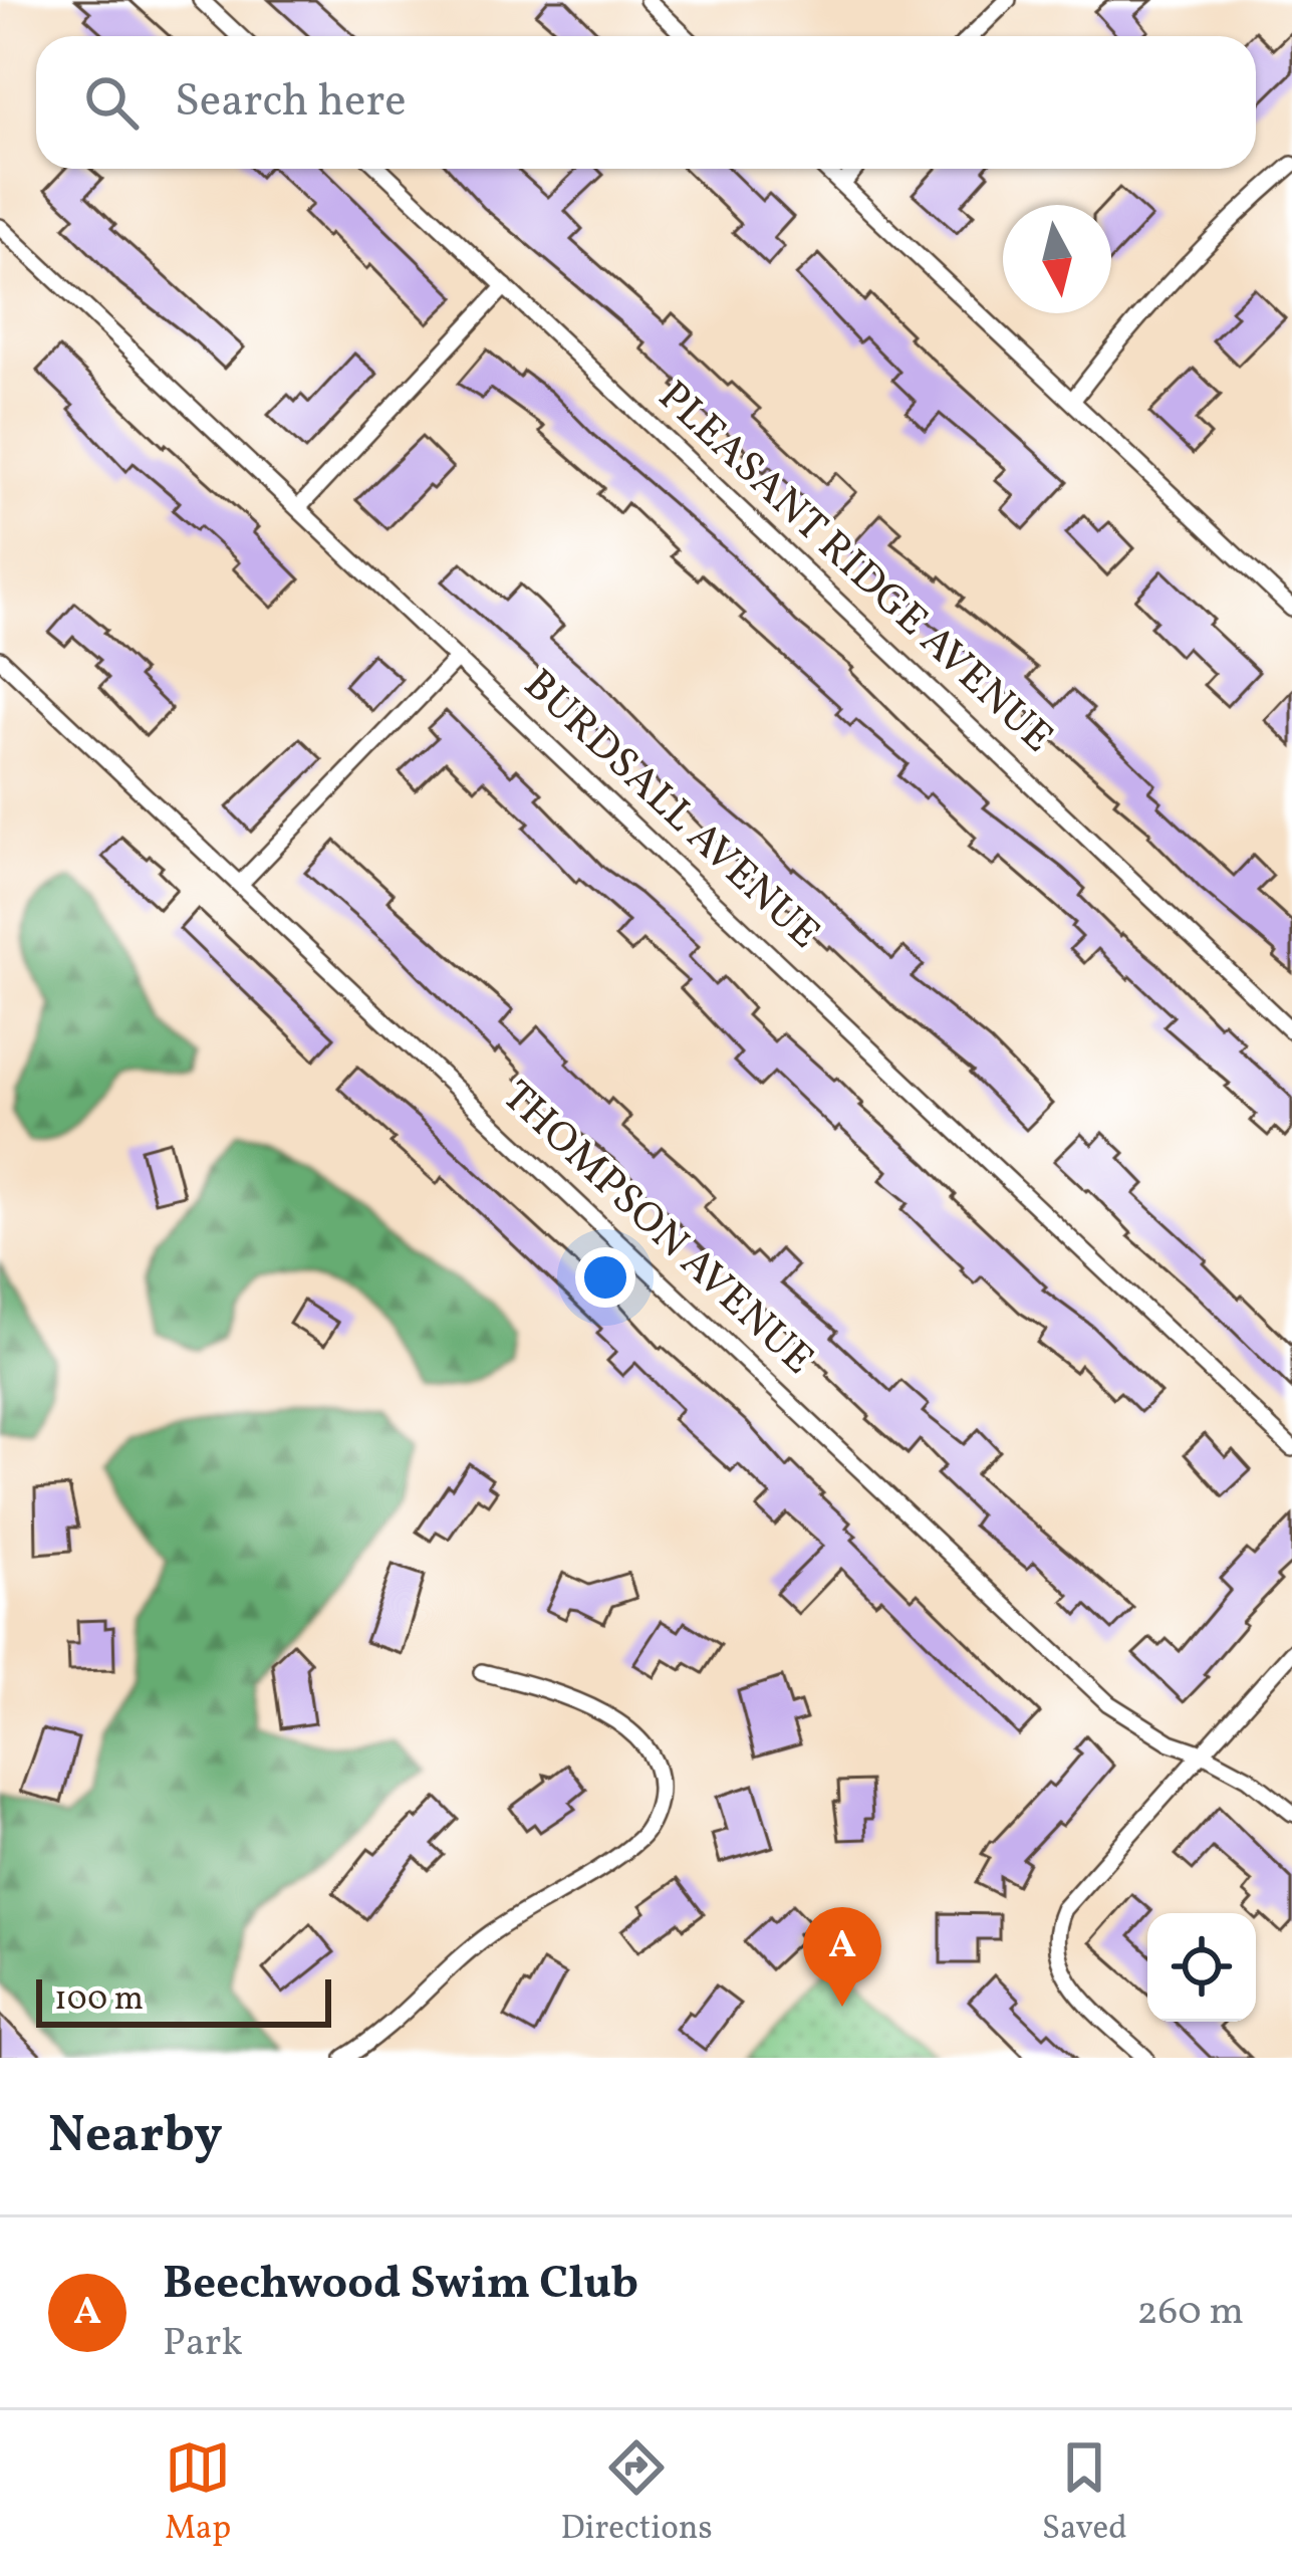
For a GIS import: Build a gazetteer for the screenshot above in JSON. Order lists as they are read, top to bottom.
{
  "streets": {
    "street": ["PLEASANT RIDGE AVENUE", "BURDSALL AVENUE", "THOMPSON AVENUE"]
  },
  "scale_bar": "100 m",
  "north": "bottom",
  "page": {
    "search": "Search here",
    "pins": "A",
    "scale": "100 m",
    "heading": "Nearby",
    "list": [
      {
        "mark": "A",
        "name": "Beechwood Swim Club",
        "note": "Park",
        "value": "260 m"
      }
    ],
    "nav": ["Map", "Directions", "Saved"]
  }
}
